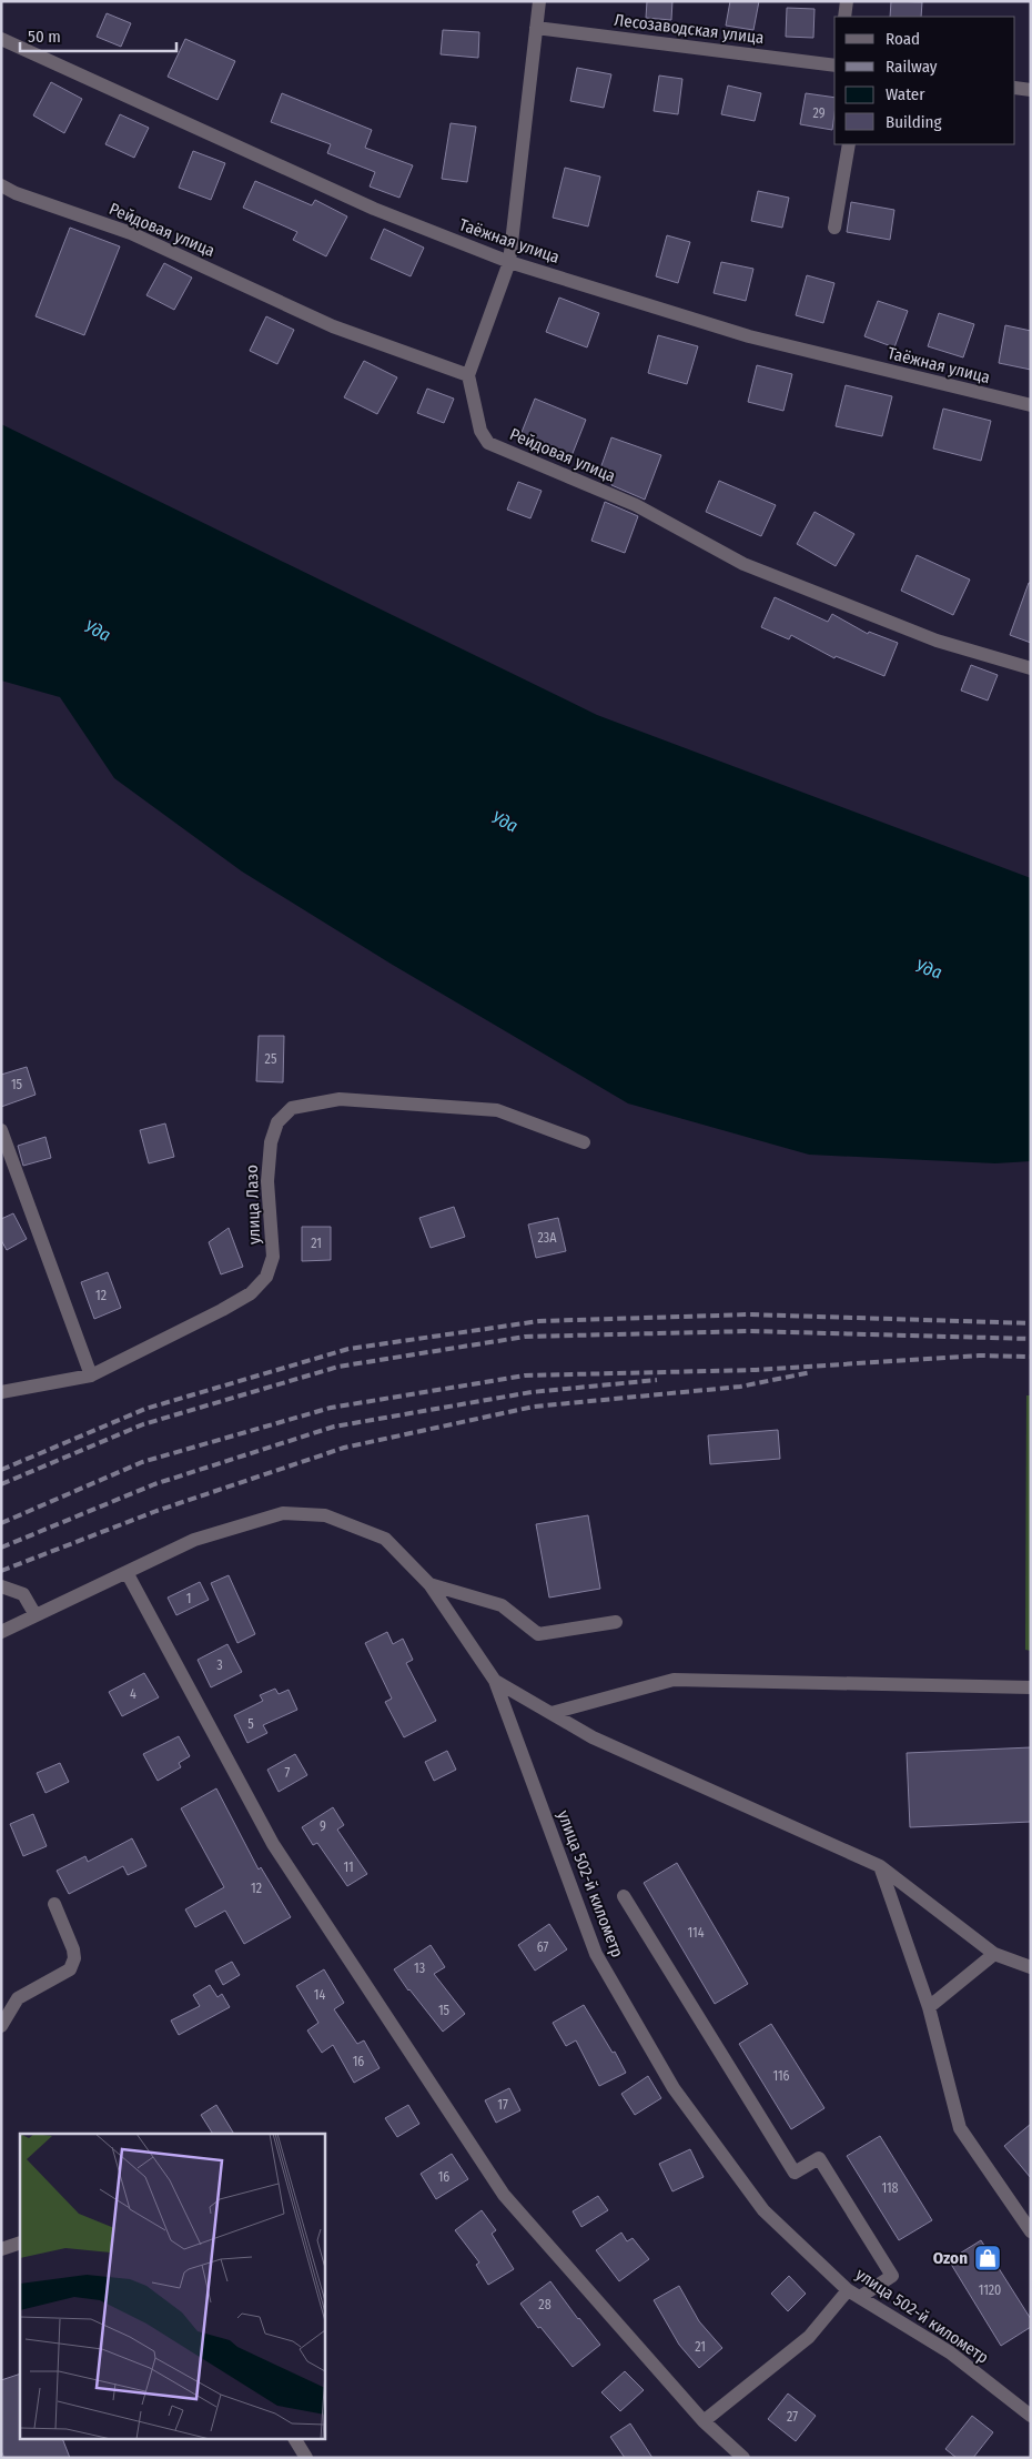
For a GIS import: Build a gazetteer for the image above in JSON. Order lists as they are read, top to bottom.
{
  "streets": {
    "street": [
      "Лесозаводская улица",
      "Рейдовая улица",
      "Таёжная улица",
      "улица Лазо",
      "улица 502-й километр"
    ]
  },
  "water": ["Уда"],
  "places": {
    "shop": ["Ozon"]
  },
  "house_numbers": [
    "29",
    "25",
    "15",
    "23А",
    "21",
    "12",
    "1",
    "3",
    "4",
    "5",
    "7",
    "9",
    "11",
    "12",
    "114",
    "67",
    "13",
    "14",
    "15",
    "16",
    "116",
    "17",
    "16",
    "118",
    "1120",
    "28",
    "21",
    "27"
  ],
  "legend": [
    "Road",
    "Railway",
    "Water",
    "Building"
  ],
  "scale_bar": "50 m"
}
